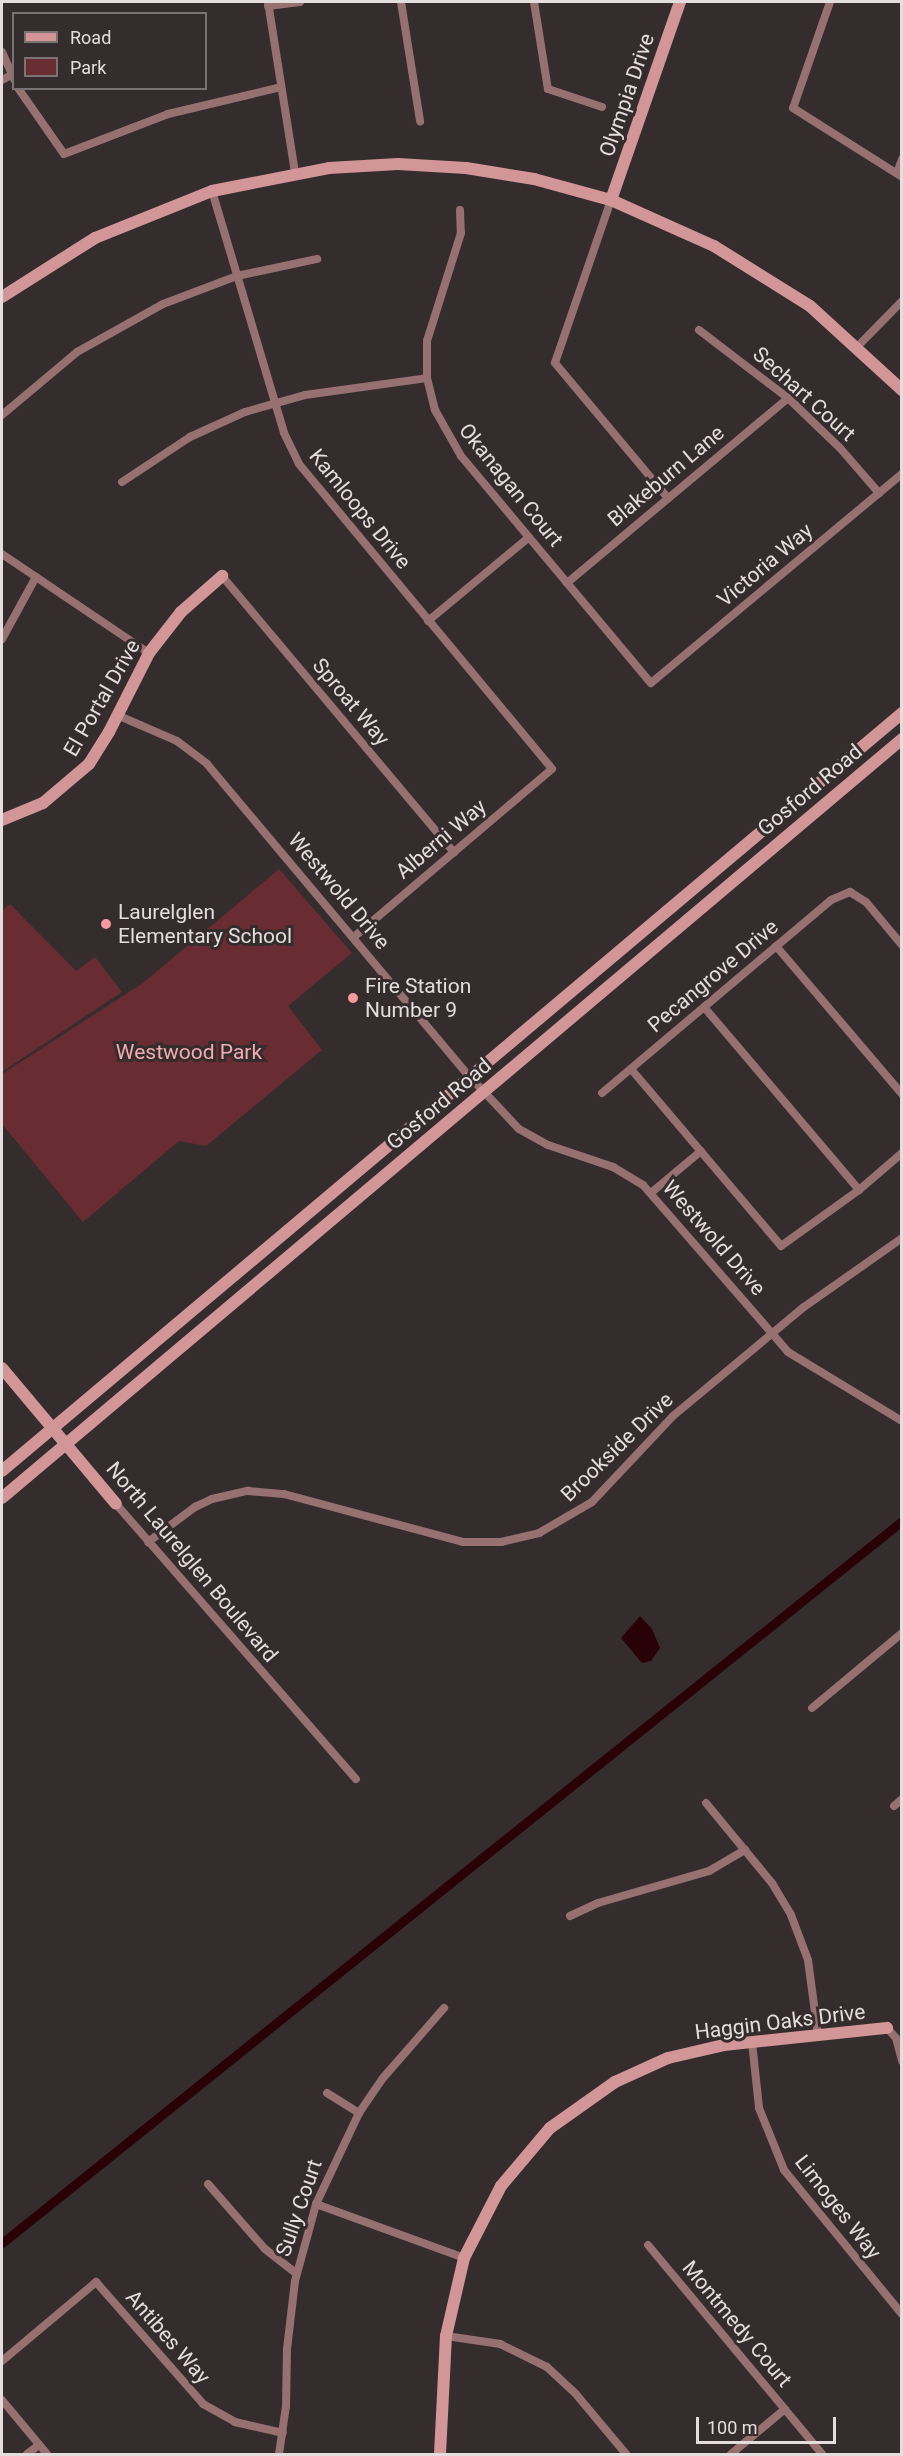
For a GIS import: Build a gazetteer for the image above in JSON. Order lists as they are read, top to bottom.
{
  "streets": {
    "street": [
      "Olympia Drive",
      "Sechart Court",
      "Blakeburn Lane",
      "Okanagan Court",
      "Kamloops Drive",
      "Victoria Way",
      "El Portal Drive",
      "Sproat Way",
      "Gosford Road",
      "Alberni Way",
      "Westwold Drive",
      "Pecangrove Drive",
      "Brookside Drive",
      "North Laurelglen Boulevard",
      "Haggin Oaks Drive",
      "Limoges Way",
      "Sully Court",
      "Montmedy Court",
      "Antibes Way"
    ]
  },
  "crossings": [
    ["Sechart Court", "Blakeburn Lane"],
    ["Sechart Court", "Victoria Way"],
    ["Blakeburn Lane", "Okanagan Court"],
    ["Okanagan Court", "Victoria Way"],
    ["Kamloops Drive", "Alberni Way"],
    ["El Portal Drive", "Sproat Way"],
    ["El Portal Drive", "Westwold Drive"],
    ["Sproat Way", "Alberni Way"],
    ["Gosford Road", "Westwold Drive"],
    ["Gosford Road", "North Laurelglen Boulevard"],
    ["Alberni Way", "Westwold Drive"],
    ["Westwold Drive", "Brookside Drive"],
    ["Brookside Drive", "North Laurelglen Boulevard"],
    ["Haggin Oaks Drive", "Limoges Way"],
    ["Sully Court", "Antibes Way"]
  ],
  "parks": ["Westwood Park"],
  "places": ["Laurelglen Elementary School", "Fire Station Number 9"],
  "legend": ["Road", "Park"],
  "scale_bar": "100 m"
}
